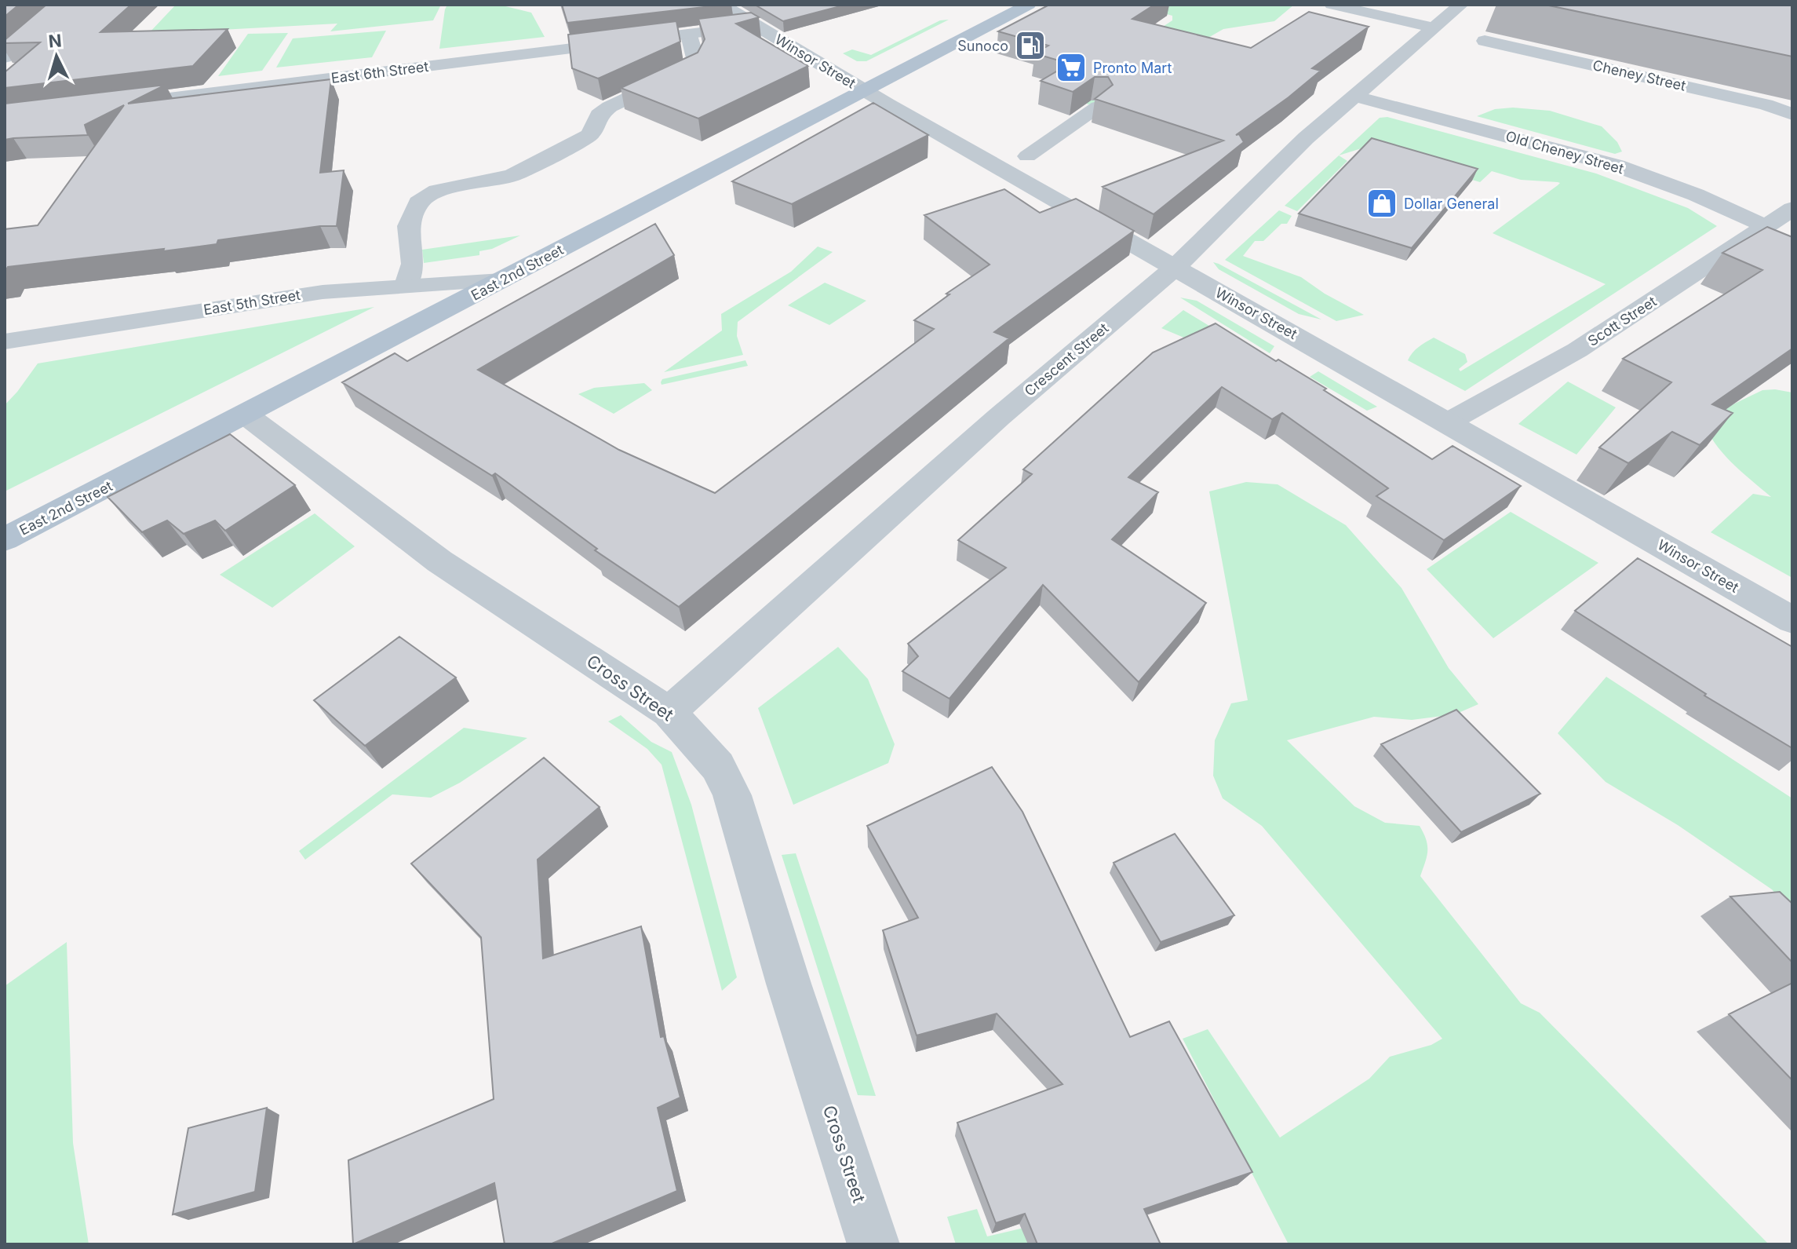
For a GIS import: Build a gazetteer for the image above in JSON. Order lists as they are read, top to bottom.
{
  "streets": {
    "main road": ["East 2nd Street"],
    "street": [
      "Winsor Street",
      "East 6th Street",
      "Cheney Street",
      "Old Cheney Street",
      "East 5th Street",
      "Scott Street",
      "Crescent Street",
      "Cross Street"
    ]
  },
  "crossings": [
    ["Winsor Street", "East 6th Street"],
    ["Winsor Street", "East 2nd Street"],
    ["Winsor Street", "Scott Street"],
    ["Winsor Street", "Crescent Street"],
    ["Old Cheney Street", "Scott Street"],
    ["Old Cheney Street", "Crescent Street"],
    ["East 2nd Street", "East 5th Street"],
    ["East 2nd Street", "Cross Street"],
    ["Crescent Street", "Cross Street"]
  ],
  "places": {
    "fuel station": ["Sunoco"],
    "supermarket": ["Pronto Mart"],
    "shop": ["Dollar General"]
  },
  "north": "top"
}
